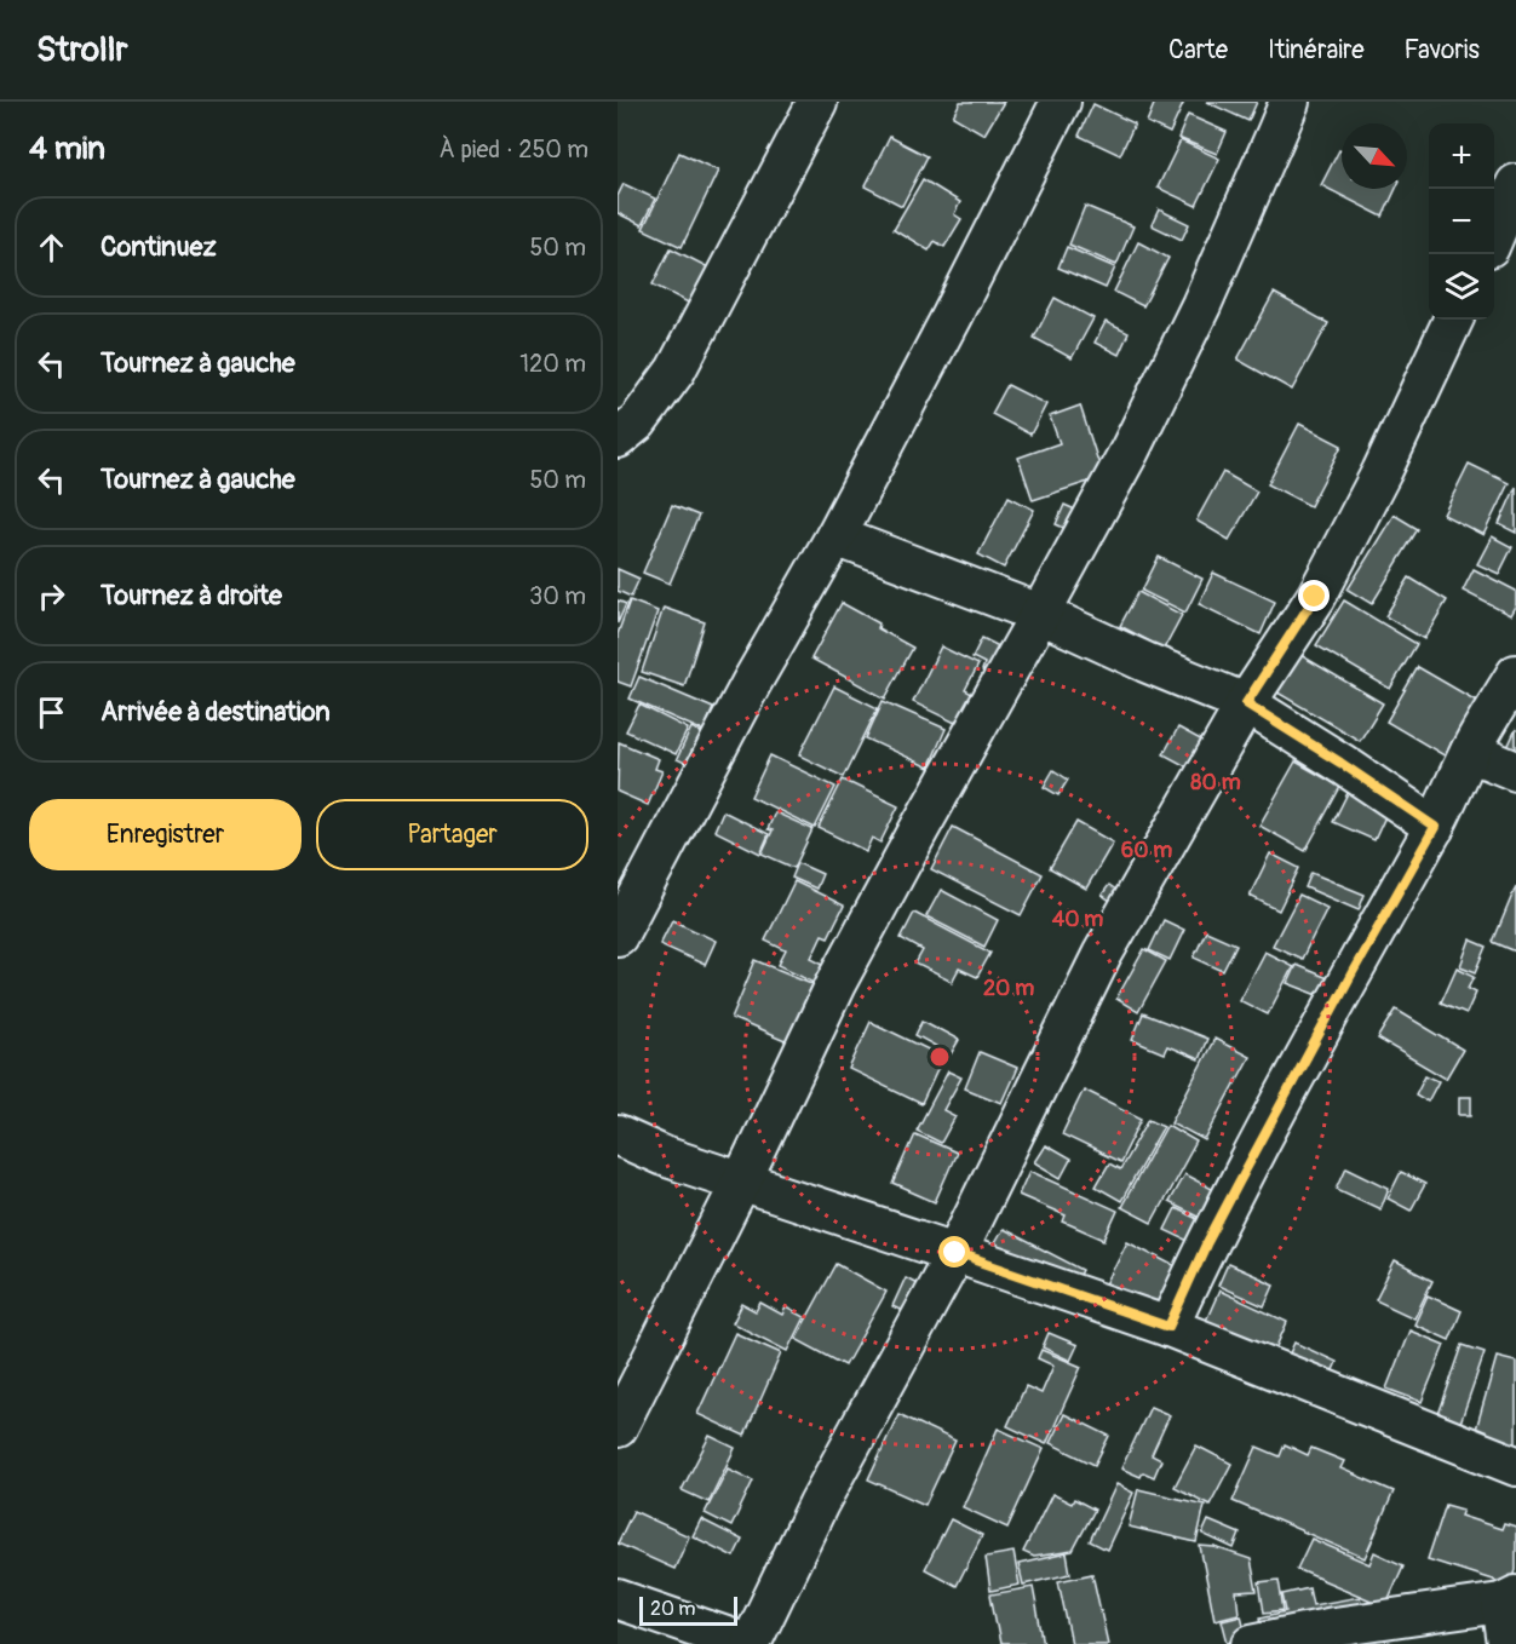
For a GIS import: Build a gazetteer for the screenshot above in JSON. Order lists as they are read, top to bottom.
{
  "scale_bar": "20 m",
  "north": "bottom right",
  "page": {
    "header": "Strollr",
    "nav": ["Carte", "Itinéraire", "Favoris"],
    "heading": ["4 min", "À pied · 250 m"],
    "map_buttons": ["+", "−"],
    "list": [
      ["Continuez", "50 m"],
      ["Tournez à gauche", "120 m"],
      ["Tournez à gauche", "50 m"],
      ["Tournez à droite", "30 m"],
      "Arrivée à destination"
    ],
    "buttons": ["Enregistrer", "Partager"],
    "scale": "20 m"
  },
  "rings": [
    "80 m",
    "60 m",
    "40 m",
    "20 m"
  ]
}
